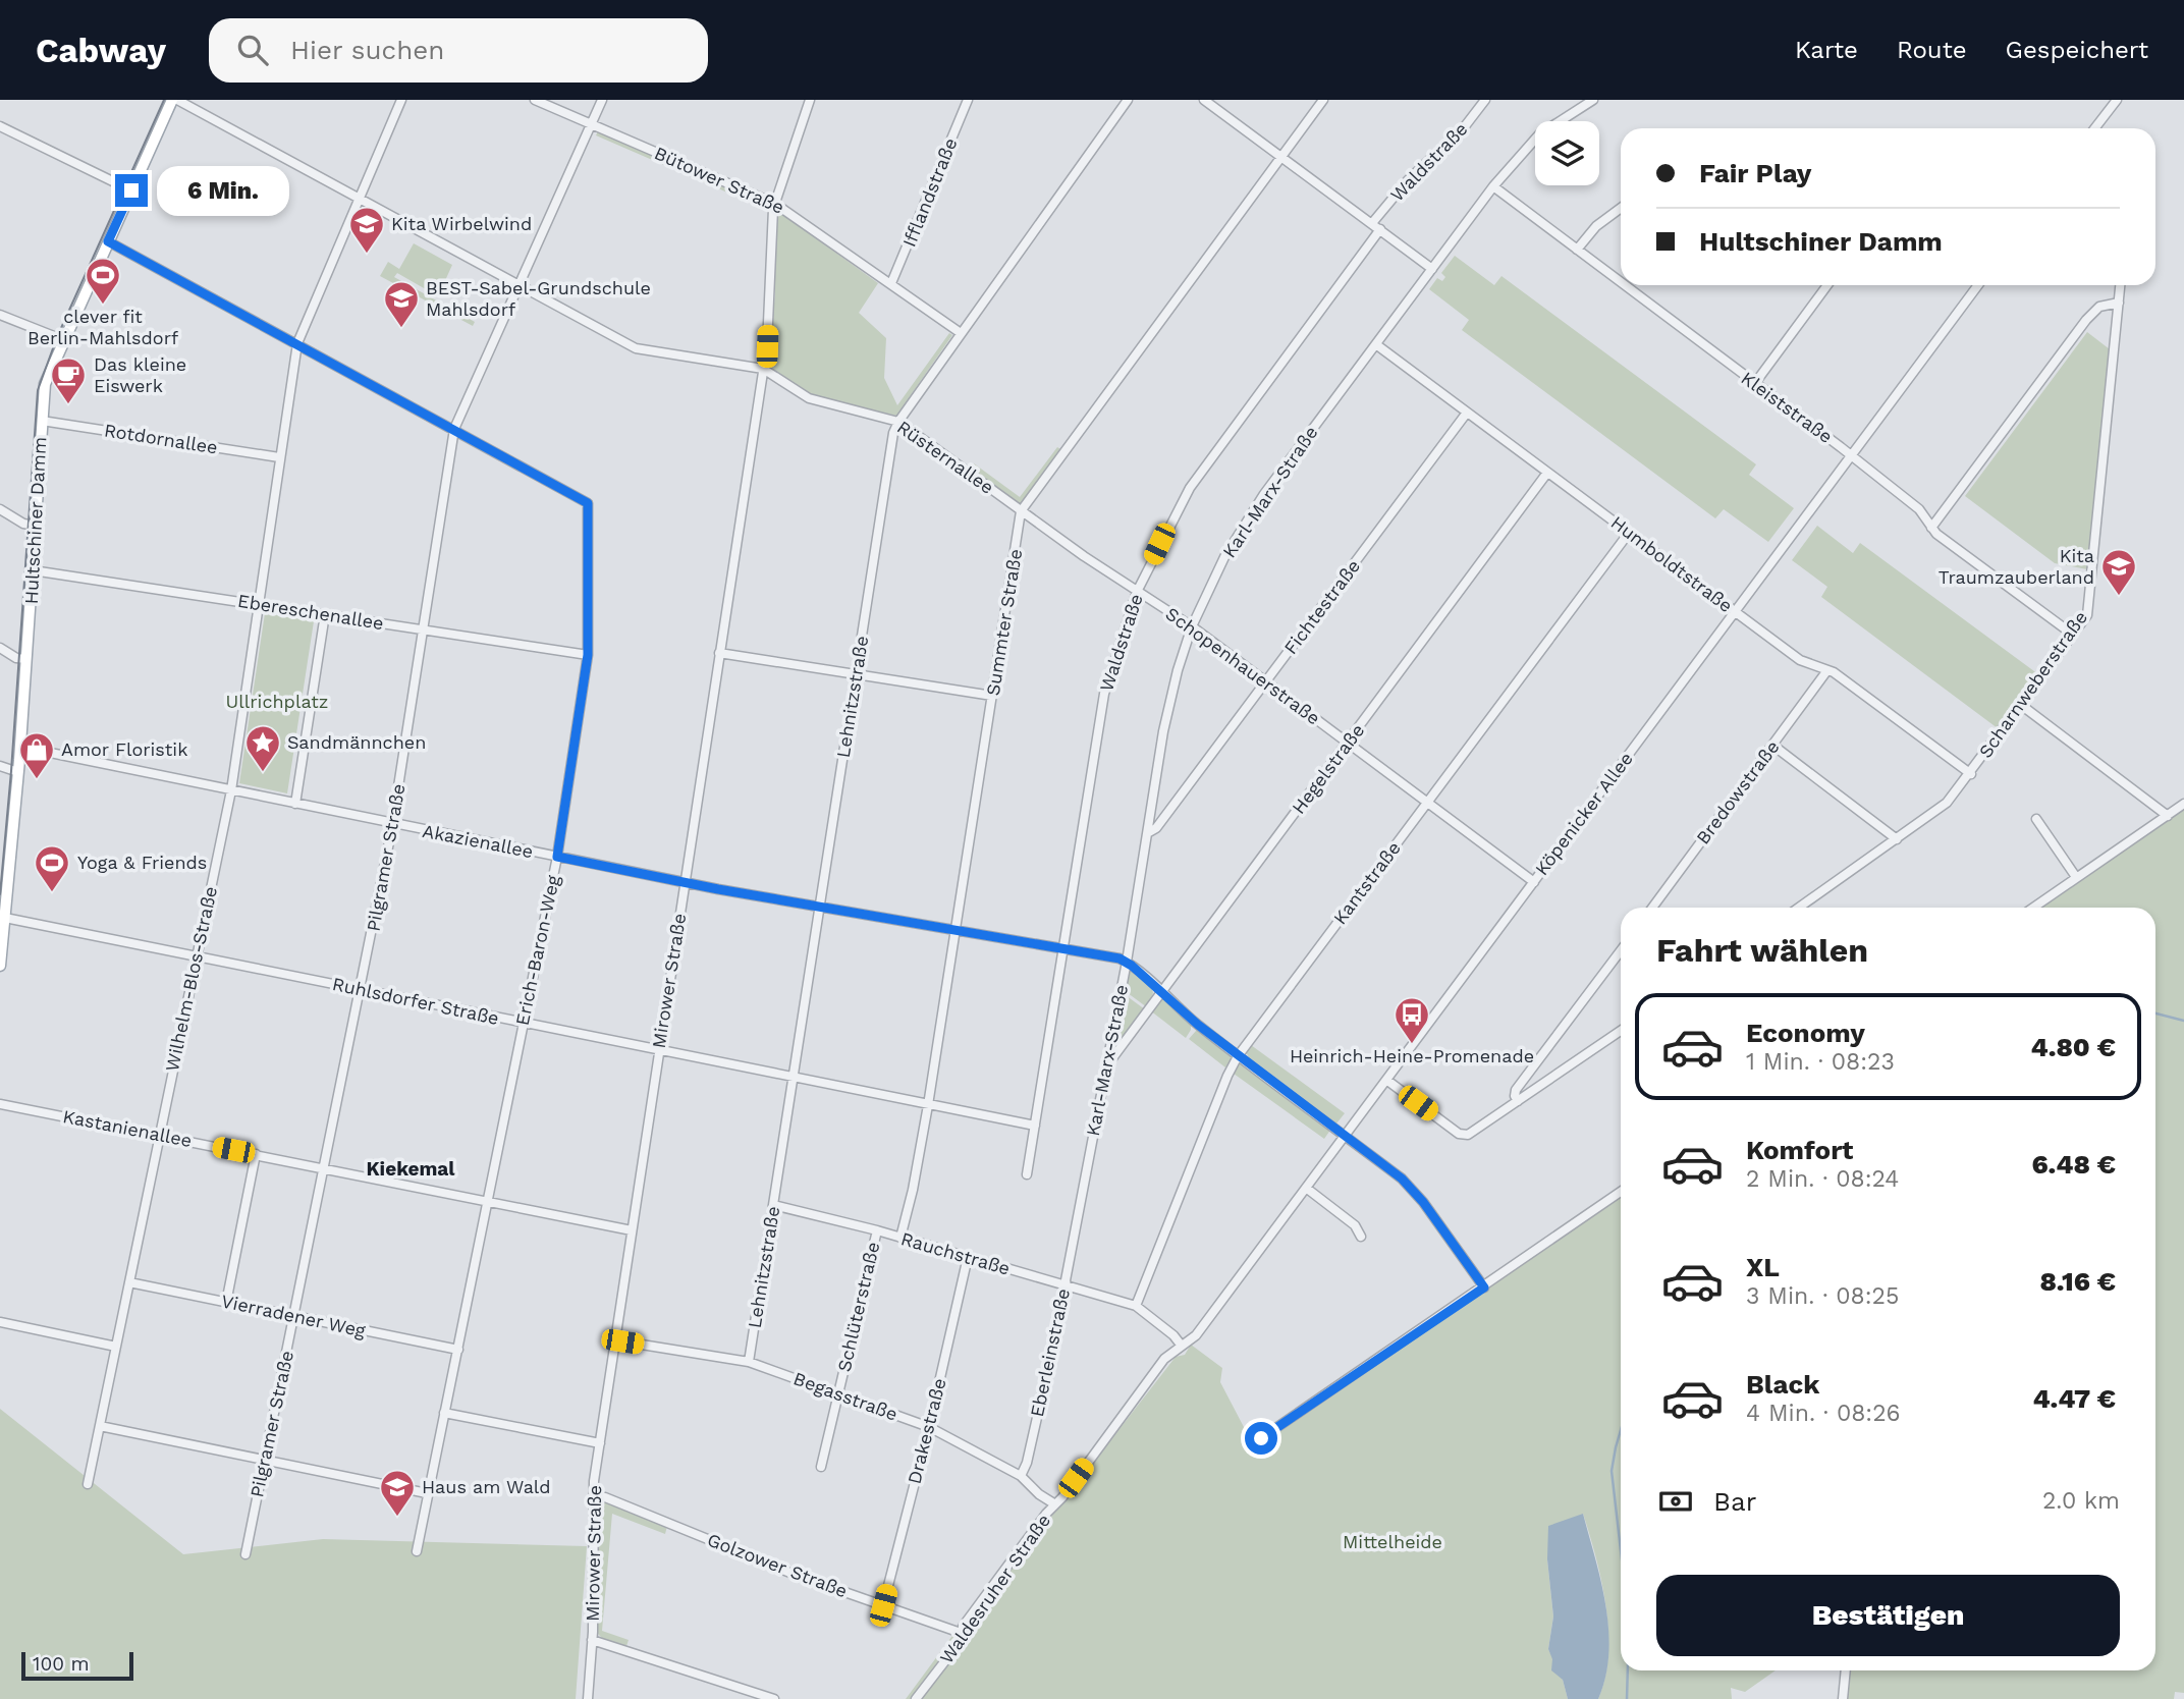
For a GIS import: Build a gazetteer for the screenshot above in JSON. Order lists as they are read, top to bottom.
{
  "streets": {
    "main road": ["Hultschiner Damm"],
    "street": [
      "Waldstraße",
      "Bütower Straße",
      "Ifflandstraße",
      "Kleiststraße",
      "Rotdornallee",
      "Rüsternallee",
      "Karl-Marx-Straße",
      "Humboldtstraße",
      "Fichtestraße",
      "Ebereschenallee",
      "Summter Straße",
      "Schopenhauerstraße",
      "Scharnweberstraße",
      "Lehnitzstraße",
      "Hegelstraße",
      "Bredowstraße",
      "Köpenicker Allee",
      "Akazienallee",
      "Pilgramer Straße",
      "Kantstraße",
      "Erich-Baron-Weg",
      "Wilhelm-Blos-Straße",
      "Mirower Straße",
      "Ruhlsdorfer Straße",
      "Kastanienallee",
      "Rauchstraße",
      "Schlüterstraße",
      "Vierradener Weg",
      "Eberleinstraße",
      "Begasstraße",
      "Drakestraße",
      "Golzower Straße",
      "Waldesruher Straße"
    ]
  },
  "crossings": [
    ["Waldstraße", "Schopenhauerstraße"],
    ["Waldstraße", "Akazienallee"],
    ["Waldstraße", "Ruhlsdorfer Straße"],
    ["Bütower Straße", "Ifflandstraße"],
    ["Bütower Straße", "Lehnitzstraße"],
    ["Bütower Straße", "Pilgramer Straße"],
    ["Bütower Straße", "Mirower Straße"],
    ["Kleiststraße", "Karl-Marx-Straße"],
    ["Kleiststraße", "Scharnweberstraße"],
    ["Kleiststraße", "Köpenicker Allee"],
    ["Rotdornallee", "Hultschiner Damm"],
    ["Rotdornallee", "Wilhelm-Blos-Straße"],
    ["Rüsternallee", "Summter Straße"],
    ["Rüsternallee", "Schopenhauerstraße"],
    ["Rüsternallee", "Lehnitzstraße"],
    ["Rüsternallee", "Pilgramer Straße"],
    ["Rüsternallee", "Wilhelm-Blos-Straße"],
    ["Rüsternallee", "Mirower Straße"],
    ["Karl-Marx-Straße", "Humboldtstraße"],
    ["Karl-Marx-Straße", "Fichtestraße"],
    ["Karl-Marx-Straße", "Schopenhauerstraße"],
    ["Karl-Marx-Straße", "Hegelstraße"],
    ["Karl-Marx-Straße", "Eberleinstraße"],
    ["Hultschiner Damm", "Ebereschenallee"],
    ["Hultschiner Damm", "Akazienallee"],
    ["Hultschiner Damm", "Erich-Baron-Weg"],
    ["Hultschiner Damm", "Ruhlsdorfer Straße"],
    ["Humboldtstraße", "Fichtestraße"],
    ["Humboldtstraße", "Scharnweberstraße"],
    ["Humboldtstraße", "Hegelstraße"],
    ["Humboldtstraße", "Bredowstraße"],
    ["Humboldtstraße", "Köpenicker Allee"],
    ["Humboldtstraße", "Kantstraße"],
    ["Fichtestraße", "Schopenhauerstraße"],
    ["Ebereschenallee", "Pilgramer Straße"],
    ["Ebereschenallee", "Erich-Baron-Weg"],
    ["Ebereschenallee", "Wilhelm-Blos-Straße"],
    ["Summter Straße", "Akazienallee"],
    ["Summter Straße", "Ruhlsdorfer Straße"],
    ["Summter Straße", "Rauchstraße"],
    ["Schopenhauerstraße", "Hegelstraße"],
    ["Schopenhauerstraße", "Köpenicker Allee"],
    ["Schopenhauerstraße", "Kantstraße"],
    ["Lehnitzstraße", "Akazienallee"],
    ["Lehnitzstraße", "Ruhlsdorfer Straße"],
    ["Lehnitzstraße", "Rauchstraße"],
    ["Lehnitzstraße", "Begasstraße"],
    ["Köpenicker Allee", "Rauchstraße"],
    ["Köpenicker Allee", "Waldesruher Straße"],
    ["Akazienallee", "Pilgramer Straße"],
    ["Akazienallee", "Erich-Baron-Weg"],
    ["Akazienallee", "Wilhelm-Blos-Straße"],
    ["Akazienallee", "Mirower Straße"],
    ["Pilgramer Straße", "Erich-Baron-Weg"],
    ["Pilgramer Straße", "Ruhlsdorfer Straße"],
    ["Pilgramer Straße", "Kastanienallee"],
    ["Pilgramer Straße", "Vierradener Weg"],
    ["Kantstraße", "Rauchstraße"],
    ["Erich-Baron-Weg", "Wilhelm-Blos-Straße"],
    ["Erich-Baron-Weg", "Ruhlsdorfer Straße"],
    ["Erich-Baron-Weg", "Kastanienallee"],
    ["Erich-Baron-Weg", "Vierradener Weg"],
    ["Wilhelm-Blos-Straße", "Ruhlsdorfer Straße"],
    ["Wilhelm-Blos-Straße", "Kastanienallee"],
    ["Wilhelm-Blos-Straße", "Vierradener Weg"],
    ["Mirower Straße", "Ruhlsdorfer Straße"],
    ["Mirower Straße", "Kastanienallee"],
    ["Mirower Straße", "Begasstraße"],
    ["Mirower Straße", "Golzower Straße"],
    ["Rauchstraße", "Schlüterstraße"],
    ["Rauchstraße", "Eberleinstraße"],
    ["Rauchstraße", "Drakestraße"],
    ["Rauchstraße", "Waldesruher Straße"],
    ["Schlüterstraße", "Begasstraße"],
    ["Eberleinstraße", "Begasstraße"],
    ["Begasstraße", "Drakestraße"],
    ["Begasstraße", "Waldesruher Straße"],
    ["Drakestraße", "Golzower Straße"],
    ["Golzower Straße", "Waldesruher Straße"]
  ],
  "districts": ["Kiekemal"],
  "parks": ["Ullrichplatz", "Mittelheide"],
  "places": {
    "school or university": [
      "Kita Wirbelwind",
      "BEST-Sabel-Grundschule Mahlsdorf",
      "Kita Traumzauberland",
      "Haus am Wald"
    ],
    "sports": ["clever fit Berlin-Mahlsdorf", "Yoga & Friends"],
    "cafe": ["Das kleine Eiswerk"],
    "place": ["Sandmännchen"],
    "shop": ["Amor Floristik"],
    "bus stop": ["Heinrich-Heine-Promenade"]
  },
  "scale_bar": "100 m",
  "page": {
    "header": "Cabway",
    "search": "Hier suchen",
    "nav": ["Karte", "Route", "Gespeichert"],
    "banner": ["Fair Play", "Hultschiner Damm"],
    "bubble": "6 Min.",
    "heading": "Fahrt wählen",
    "list": [
      {
        "name": "Economy",
        "note": "1 Min. · 08:23",
        "value": "4.80 €"
      },
      {
        "name": "Komfort",
        "note": "2 Min. · 08:24",
        "value": "6.48 €"
      },
      {
        "name": "XL",
        "note": "3 Min. · 08:25",
        "value": "8.16 €"
      },
      {
        "name": "Black",
        "note": "4 Min. · 08:26",
        "value": "4.47 €"
      }
    ],
    "pay": ["Bar", "2.0 km"],
    "buttons": "Bestätigen",
    "scale": "100 m"
  }
}
